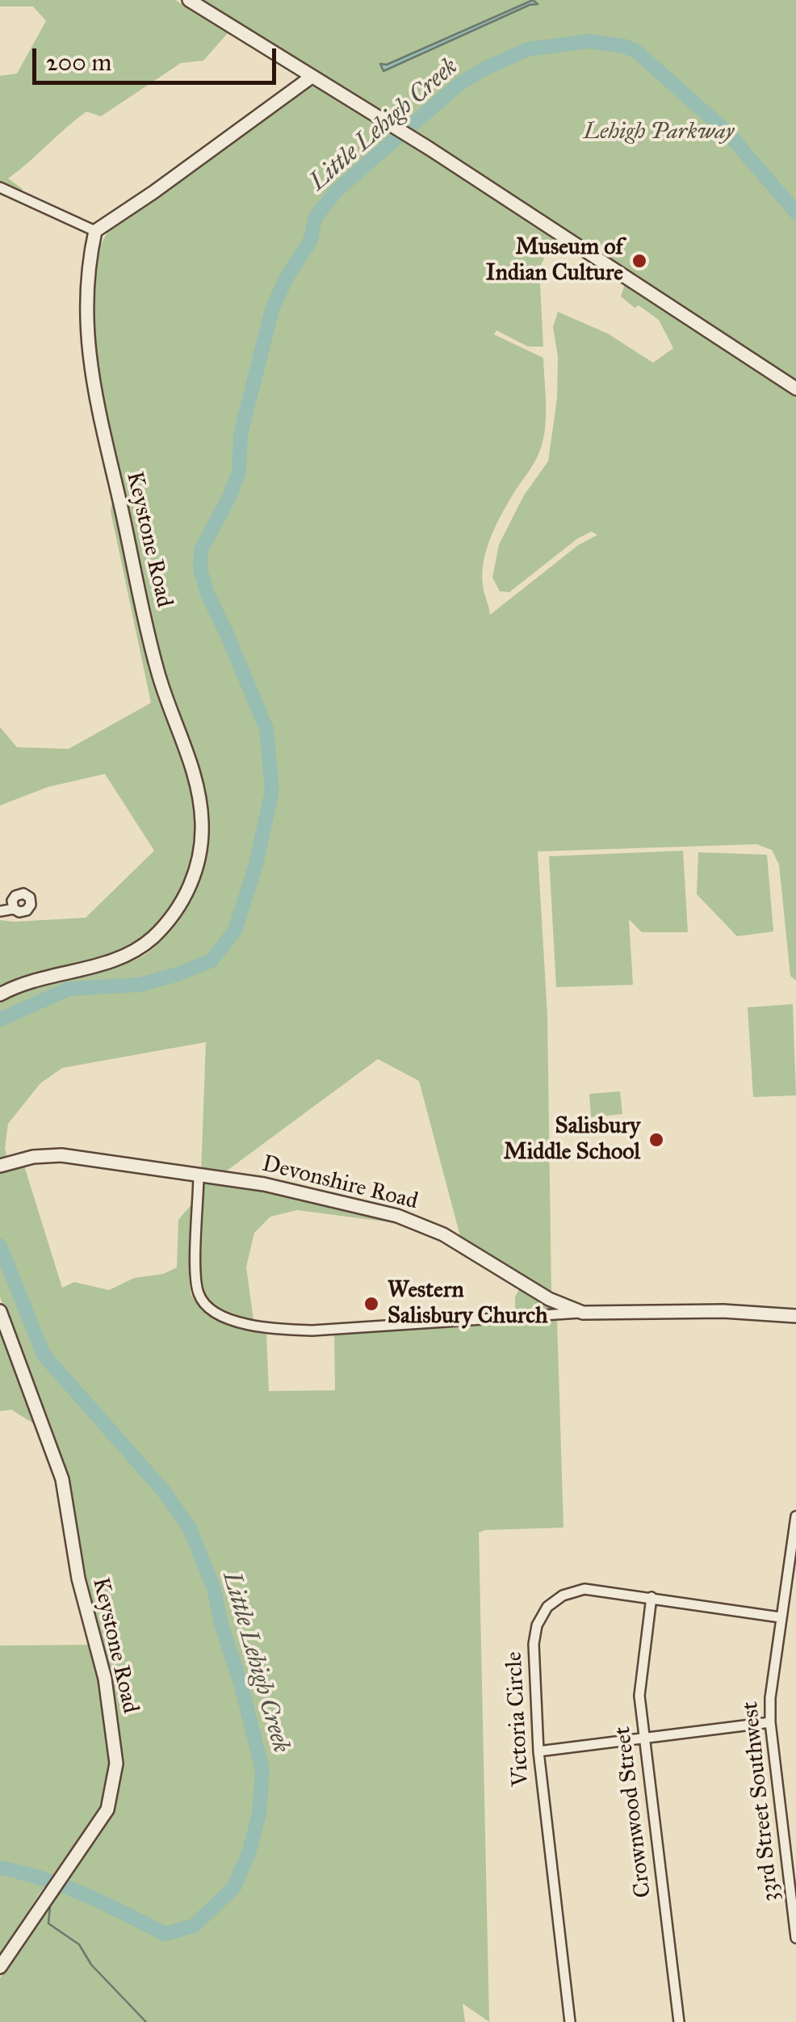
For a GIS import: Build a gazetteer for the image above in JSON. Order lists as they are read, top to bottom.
{
  "streets": {
    "street": [
      "Keystone Road",
      "Devonshire Road",
      "Victoria Circle",
      "33rd Street Southwest",
      "Crownwood Street"
    ]
  },
  "crossings": [
    ["Victoria Circle", "33rd Street Southwest"],
    ["Victoria Circle", "Crownwood Street"]
  ],
  "water": ["Little Lehigh Creek"],
  "parks": ["Lehigh Parkway"],
  "places": ["Museum of Indian Culture", "Salisbury Middle School", "Western Salisbury Church"],
  "scale_bar": "200 m"
}
